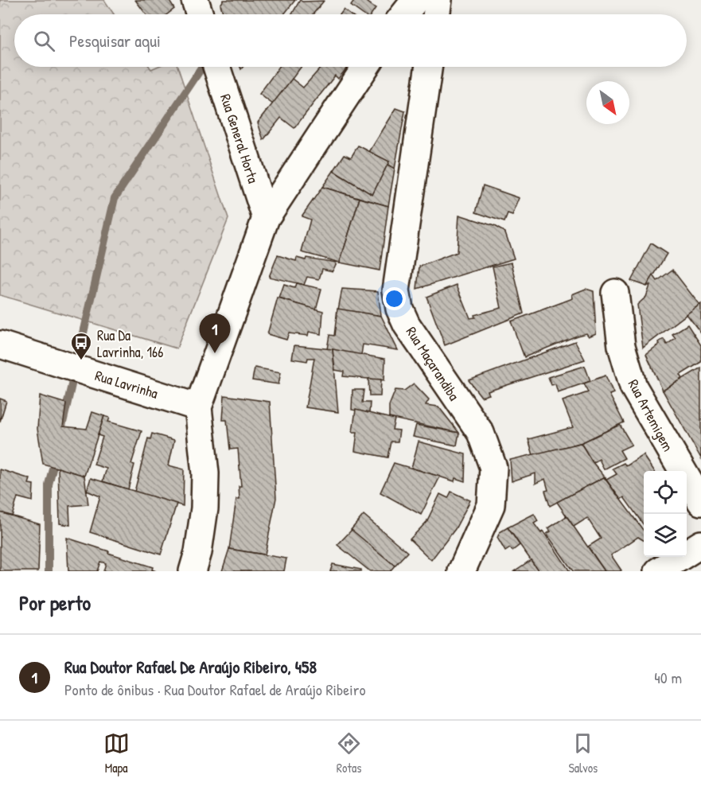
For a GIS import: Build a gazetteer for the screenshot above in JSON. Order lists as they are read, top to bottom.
{
  "streets": {
    "street": [
      "Rua General Horta",
      "Rua Maçarandiba",
      "Rua Lavrinha",
      "Rua Artemigem"
    ]
  },
  "places": {
    "bus stop": ["Rua Da Lavrinha, 166"]
  },
  "north": "bottom right",
  "page": {
    "search": "Pesquisar aqui",
    "pins": "1",
    "heading": "Por perto",
    "list": [
      {
        "mark": "1",
        "name": "Rua Doutor Rafael De Araújo Ribeiro, 458",
        "note": "Ponto de ônibus · Rua Doutor Rafael de Araújo Ribeiro",
        "value": "40 m"
      }
    ],
    "nav": ["Mapa", "Rotas", "Salvos"]
  }
}
